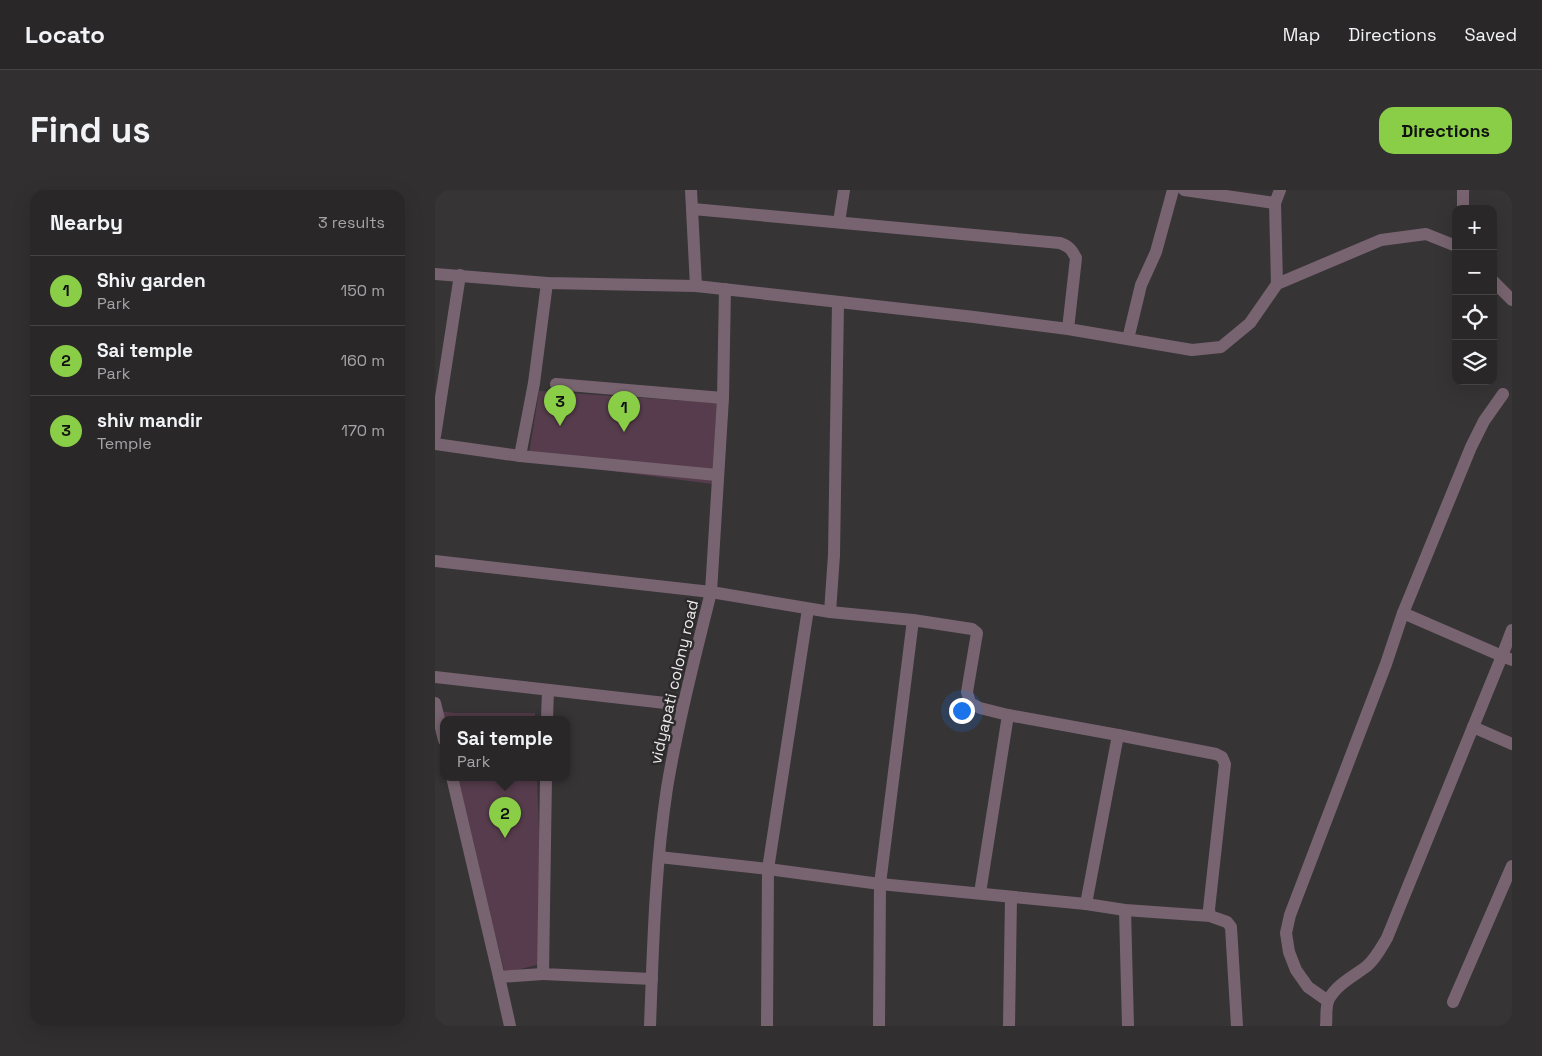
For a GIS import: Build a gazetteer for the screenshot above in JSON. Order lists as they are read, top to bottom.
{
  "streets": {
    "street": ["vidyapati colony road"]
  },
  "page": {
    "header": "Locato",
    "nav": ["Map", "Directions", "Saved"],
    "buttons": "Directions",
    "title": "Find us",
    "heading": ["Nearby", "3 results"],
    "map_buttons": ["+", "−"],
    "list": [
      {
        "mark": "1",
        "name": "Shiv garden",
        "note": "Park",
        "value": "150 m"
      },
      {
        "mark": "2",
        "name": "Sai temple",
        "note": "Park",
        "value": "160 m"
      },
      {
        "mark": "3",
        "name": "shiv mandir",
        "note": "Temple",
        "value": "170 m"
      }
    ],
    "pins": ["3", "1", "2"],
    "popup": ["Sai temple", "Park"]
  }
}
